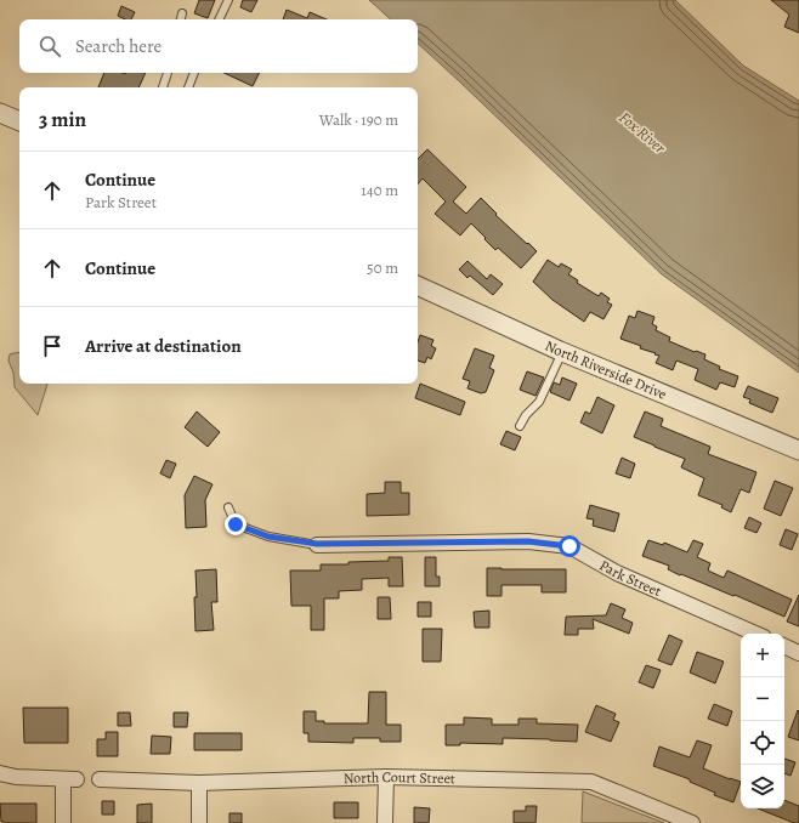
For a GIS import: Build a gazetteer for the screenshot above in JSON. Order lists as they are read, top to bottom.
{
  "streets": {
    "street": ["North Riverside Drive", "Park Street", "North Court Street"]
  },
  "water": ["Fox River"],
  "page": {
    "search": "Search here",
    "heading": ["3 min", "Walk · 190 m"],
    "list": [
      ["Continue", "Park Street", "140 m"],
      ["Continue", "50 m"],
      "Arrive at destination"
    ],
    "map_buttons": ["+", "−"]
  }
}
